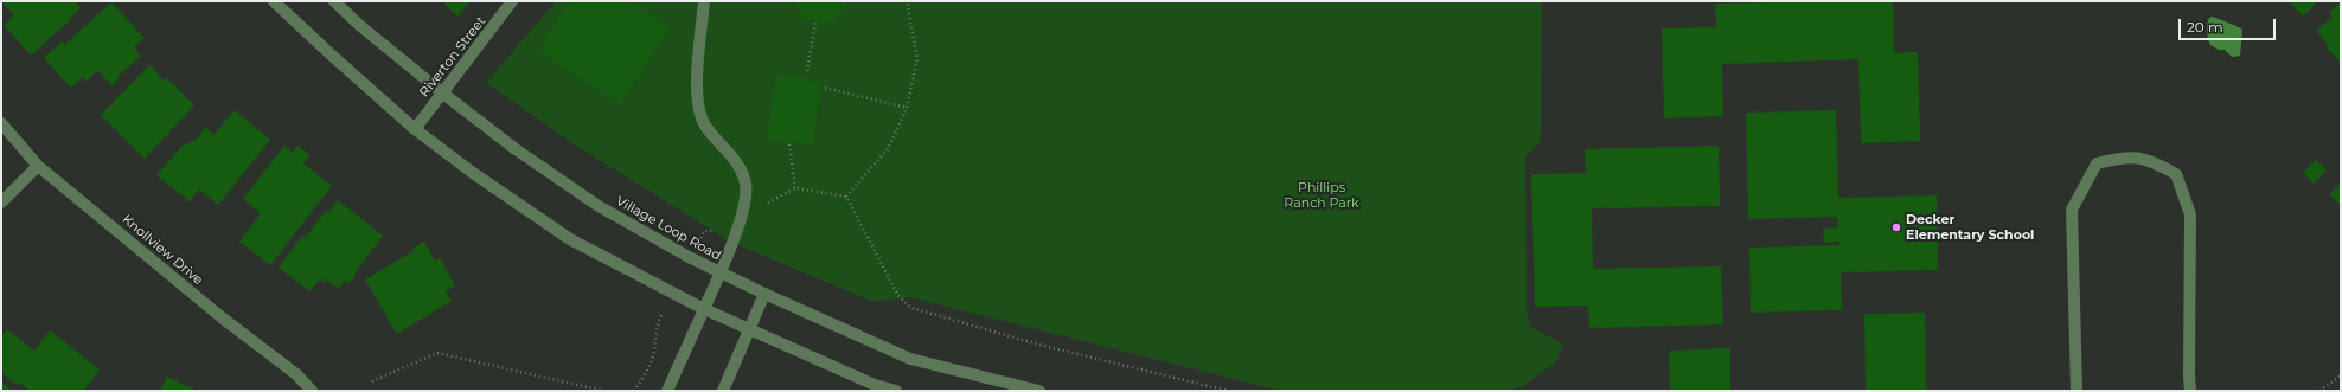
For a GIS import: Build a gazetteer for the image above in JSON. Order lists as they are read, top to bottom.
{
  "streets": {
    "street": ["Riverton Street", "Village Loop Road", "Knollview Drive"]
  },
  "crossings": [
    ["Riverton Street", "Village Loop Road"]
  ],
  "parks": ["Phillips Ranch Park"],
  "places": ["Decker Elementary School"],
  "scale_bar": "20 m"
}
